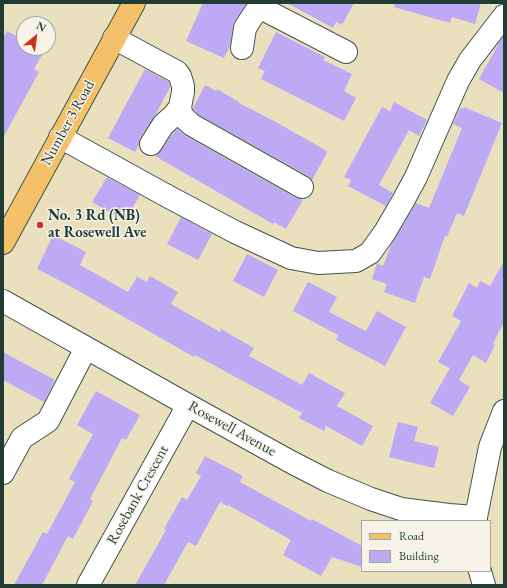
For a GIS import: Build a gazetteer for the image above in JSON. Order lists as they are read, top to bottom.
{
  "streets": {
    "main road": ["Number 3 Road"],
    "street": ["Rosewell Avenue", "Rosebank Crescent"]
  },
  "crossings": [
    ["Rosewell Avenue", "Rosebank Crescent"]
  ],
  "places": ["No. 3 Rd (NB) at Rosewell Ave"],
  "legend": ["Road", "Building"],
  "north": "top right"
}
